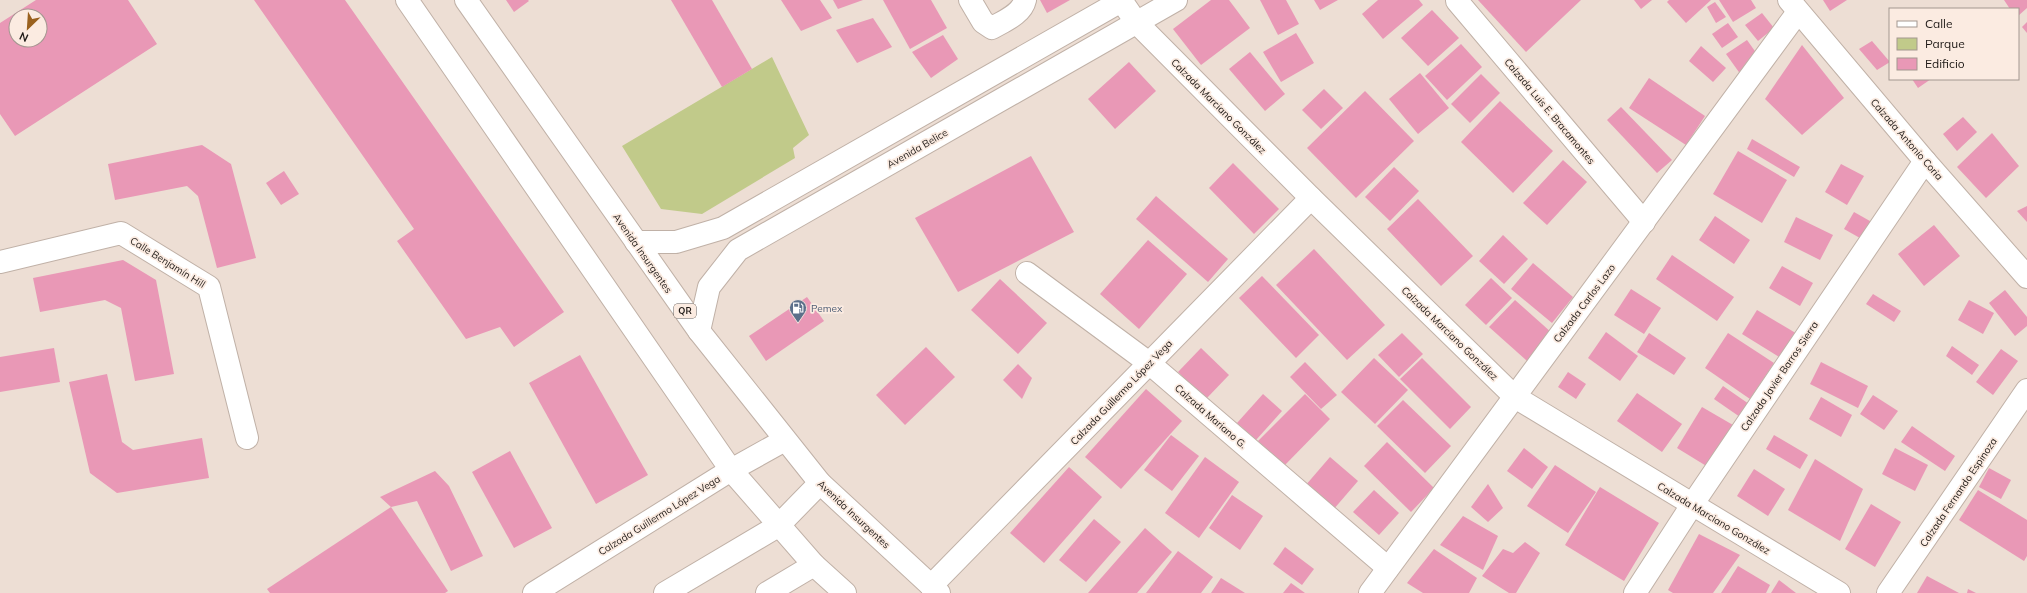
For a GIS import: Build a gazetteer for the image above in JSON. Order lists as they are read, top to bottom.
{
  "streets": {
    "street": [
      "Calzada Marciano González",
      "Calzada Luis E. Bracamontes",
      "Calzada Antonio Coria",
      "Avenida Belice",
      "Avenida Insurgentes",
      "Calle Benjamín Hill",
      "Calzada Carlos Lazo",
      "QR",
      "Calzada Javier Barros Sierra",
      "Calzada Guillermo López Vega",
      "Calzada Mariano G.",
      "Calzada Fernando Espinoza"
    ]
  },
  "crossings": [
    ["Calzada Marciano González", "Avenida Belice"],
    ["Calzada Marciano González", "Calzada Carlos Lazo"],
    ["Calzada Marciano González", "Calzada Javier Barros Sierra"],
    ["Calzada Marciano González", "Calzada Guillermo López Vega"],
    ["Calzada Luis E. Bracamontes", "Calzada Carlos Lazo"],
    ["Calzada Antonio Coria", "Calzada Carlos Lazo"],
    ["Calzada Antonio Coria", "Calzada Javier Barros Sierra"],
    ["Avenida Belice", "Avenida Insurgentes"],
    ["Avenida Insurgentes", "Calzada Guillermo López Vega"],
    ["Calzada Carlos Lazo", "Calzada Mariano G."],
    ["Calzada Guillermo López Vega", "Calzada Mariano G."]
  ],
  "places": {
    "fuel station": ["Pemex"]
  },
  "legend": ["Calle", "Parque", "Edificio"],
  "north": "bottom left"
}
